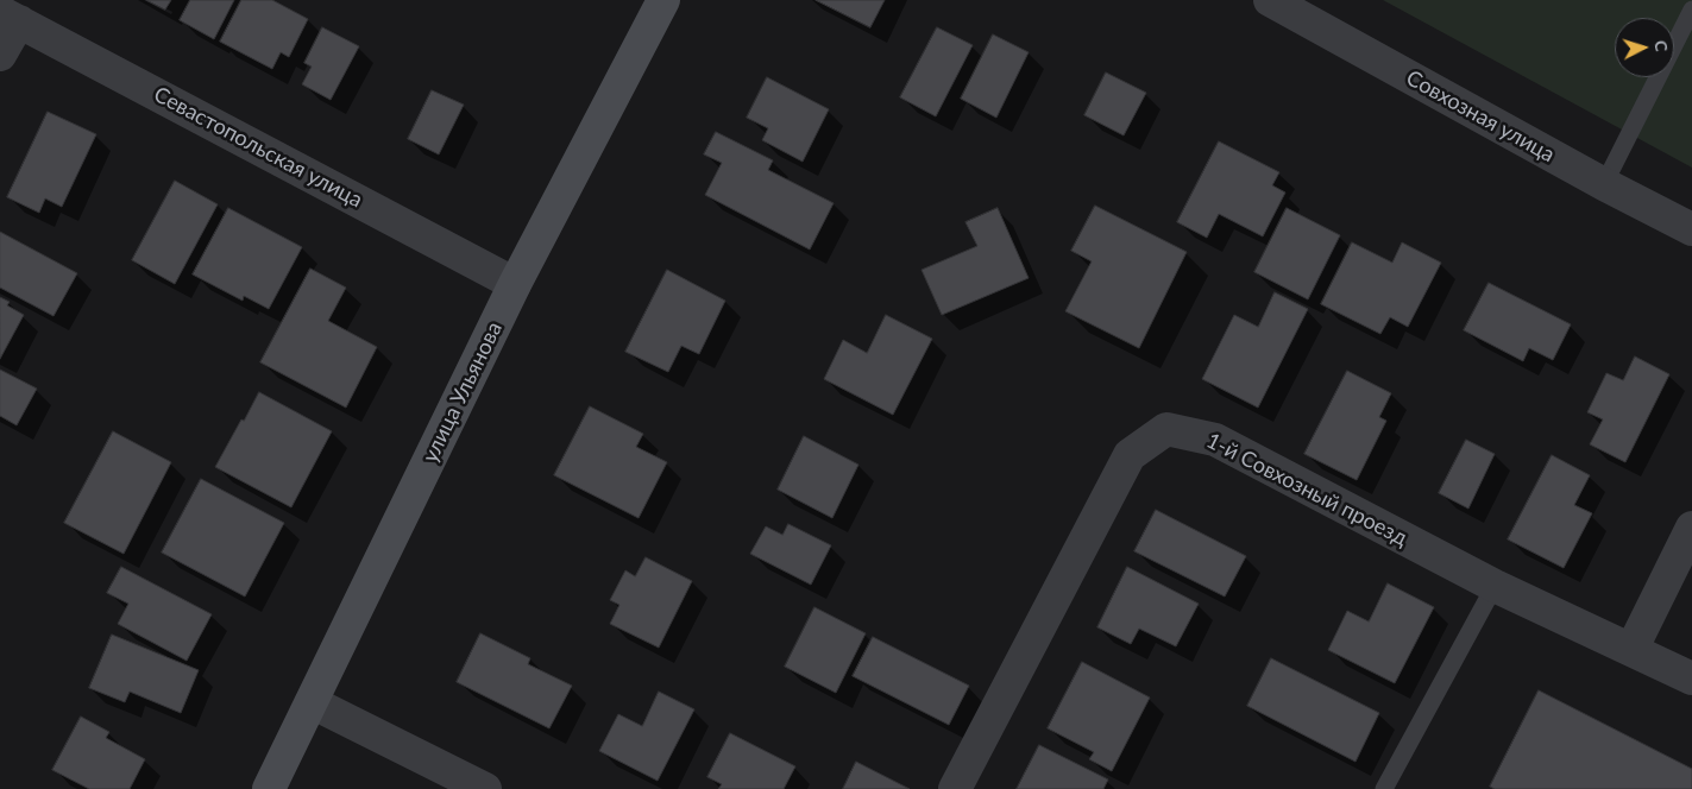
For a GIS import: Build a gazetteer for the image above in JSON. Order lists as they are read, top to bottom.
{
  "streets": {
    "main road": ["улица Ульянова"],
    "street": ["Совхозная улица", "Севастопольская улица", "1-й Совхозный проезд"]
  },
  "crossings": [
    ["Севастопольская улица", "улица Ульянова"]
  ],
  "north": "right"
}
